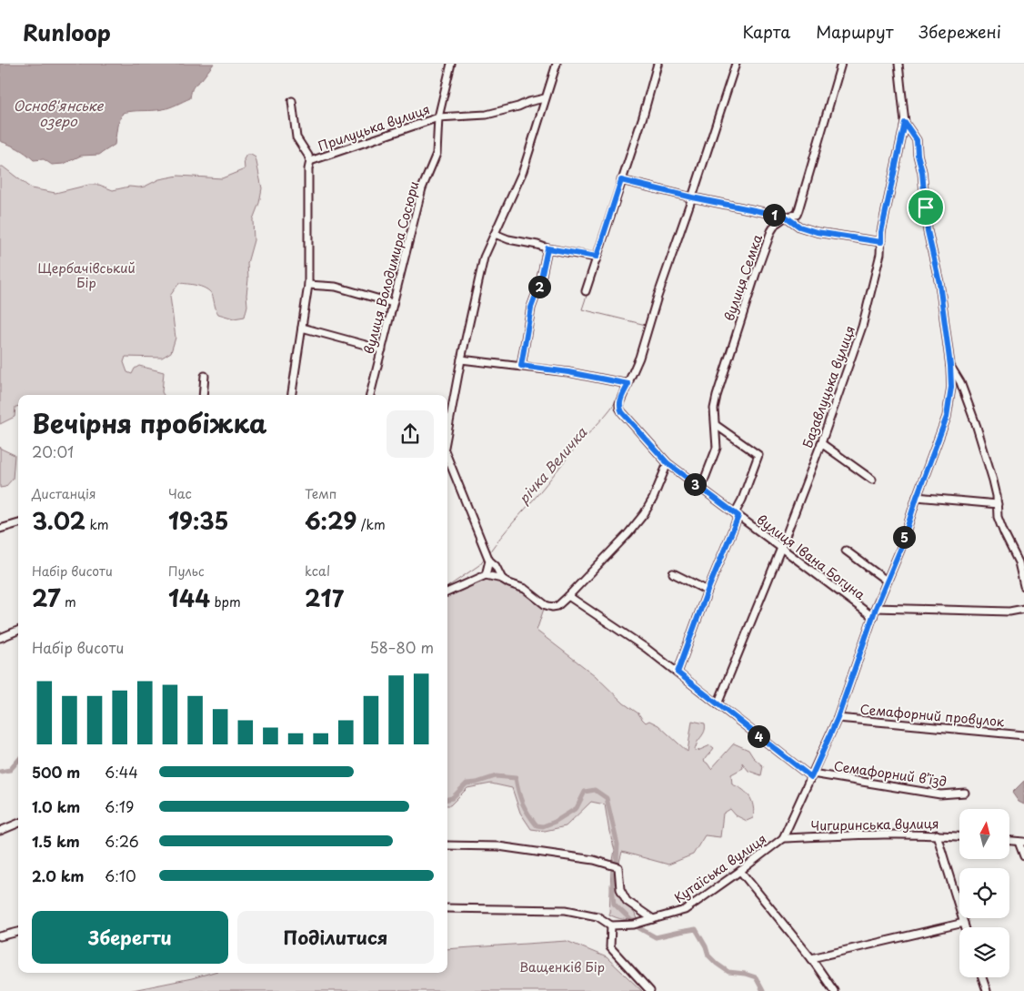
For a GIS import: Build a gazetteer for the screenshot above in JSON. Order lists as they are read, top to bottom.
{
  "streets": {
    "street": [
      "Прилуцька вулиця",
      "вулиця Володимира Сосюри",
      "вулиця Семка",
      "Базавлуцька вулиця",
      "вулиця Івана Богуна",
      "Семафорний провулок",
      "Семафорний в’їзд",
      "Чигиринська вулиця",
      "Кутаїська вулиця"
    ]
  },
  "crossings": [
    ["Прилуцька вулиця", "вулиця Володимира Сосюри"],
    ["вулиця Семка", "вулиця Івана Богуна"],
    ["Базавлуцька вулиця", "вулиця Івана Богуна"],
    ["Базавлуцька вулиця", "Кутаїська вулиця"],
    ["вулиця Івана Богуна", "Кутаїська вулиця"],
    ["Семафорний провулок", "Кутаїська вулиця"],
    ["Семафорний в’їзд", "Кутаїська вулиця"],
    ["Чигиринська вулиця", "Кутаїська вулиця"]
  ],
  "water": ["Основ'янське озеро", "річка Величка"],
  "parks": ["Щербачівський Бір", "Ващенків Бір"],
  "north": "top",
  "page": {
    "header": "Runloop",
    "nav": ["Карта", "Маршрут", "Збережені"],
    "pins": [
      "1",
      "2",
      "3",
      "5",
      "4"
    ],
    "heading": ["Вечірня пробіжка", "20:01"],
    "stats": [
      ["Дистанція", "3.02 km"],
      ["Час", "19:35"],
      ["Темп", "6:29 /km"],
      ["Набір висоти", "27 m"],
      ["Пульс", "144 bpm"],
      ["kcal", "217"]
    ],
    "chart": ["Набір висоти", "58–80 m"],
    "list": [
      {
        "name": "500 m",
        "note": "6:44"
      },
      {
        "name": "1.0 km",
        "note": "6:19"
      },
      {
        "name": "1.5 km",
        "note": "6:26"
      },
      {
        "name": "2.0 km",
        "note": "6:10"
      }
    ],
    "buttons": ["Зберегти", "Поділитися"]
  }
}
